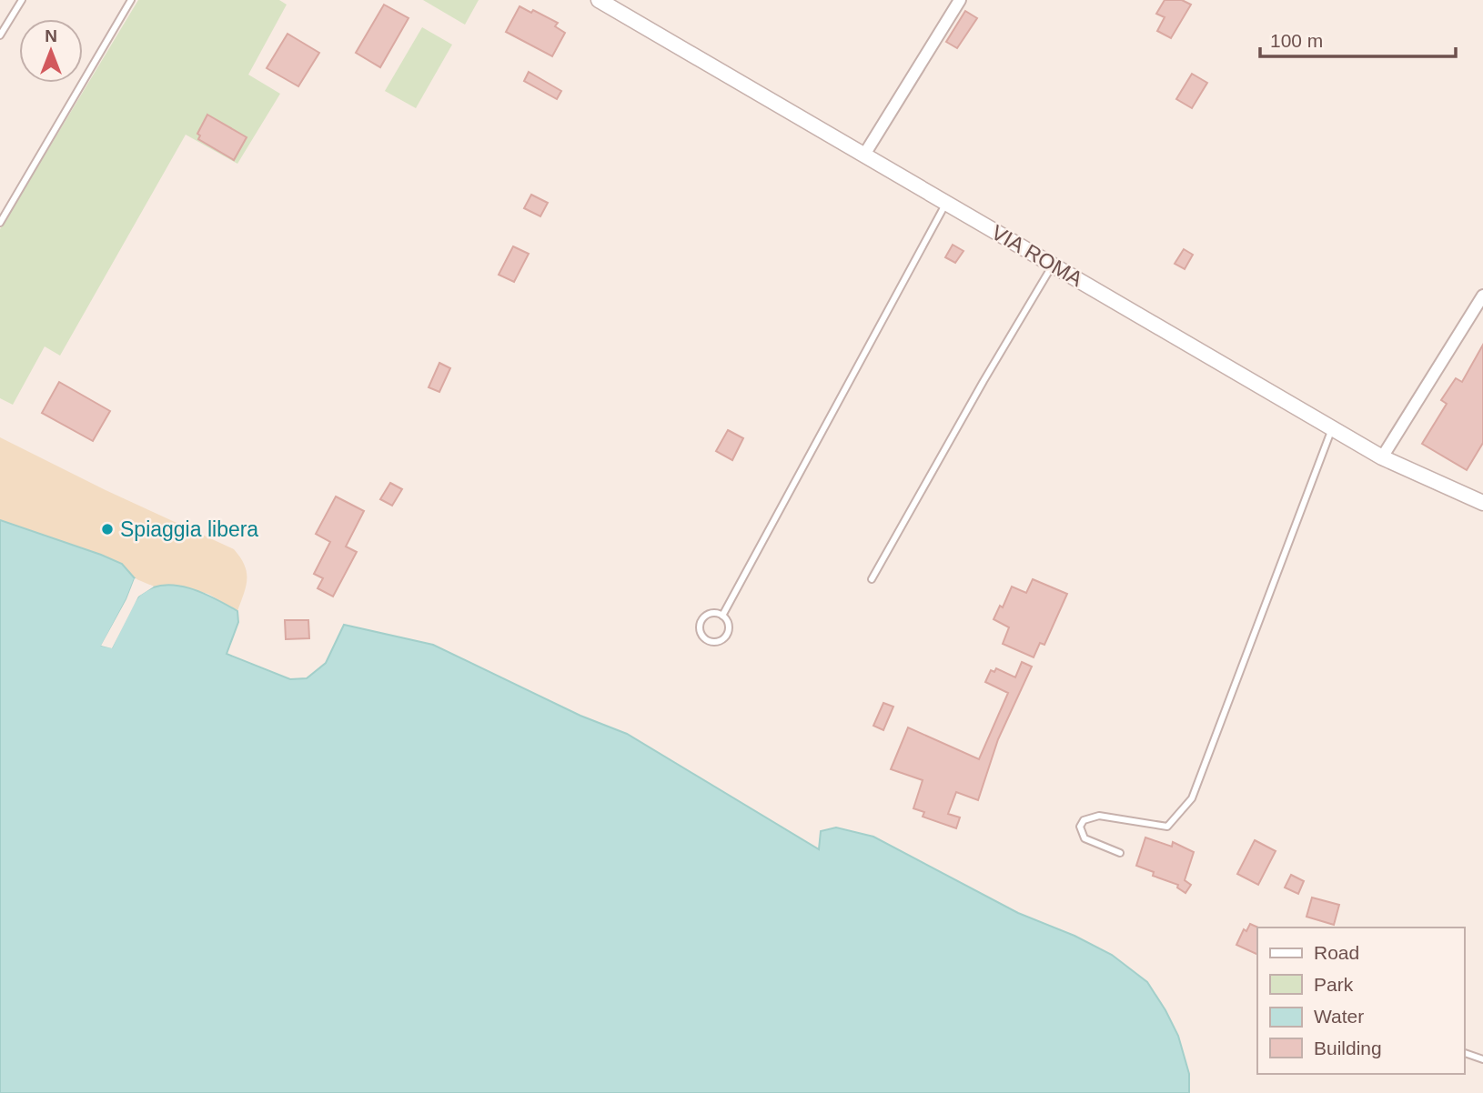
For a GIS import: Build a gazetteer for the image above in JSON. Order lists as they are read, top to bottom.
{
  "streets": {
    "street": ["VIA ROMA"]
  },
  "places": ["Spiaggia libera"],
  "legend": [
    "Road",
    "Park",
    "Water",
    "Building"
  ],
  "scale_bar": "100 m",
  "north": "top"
}
